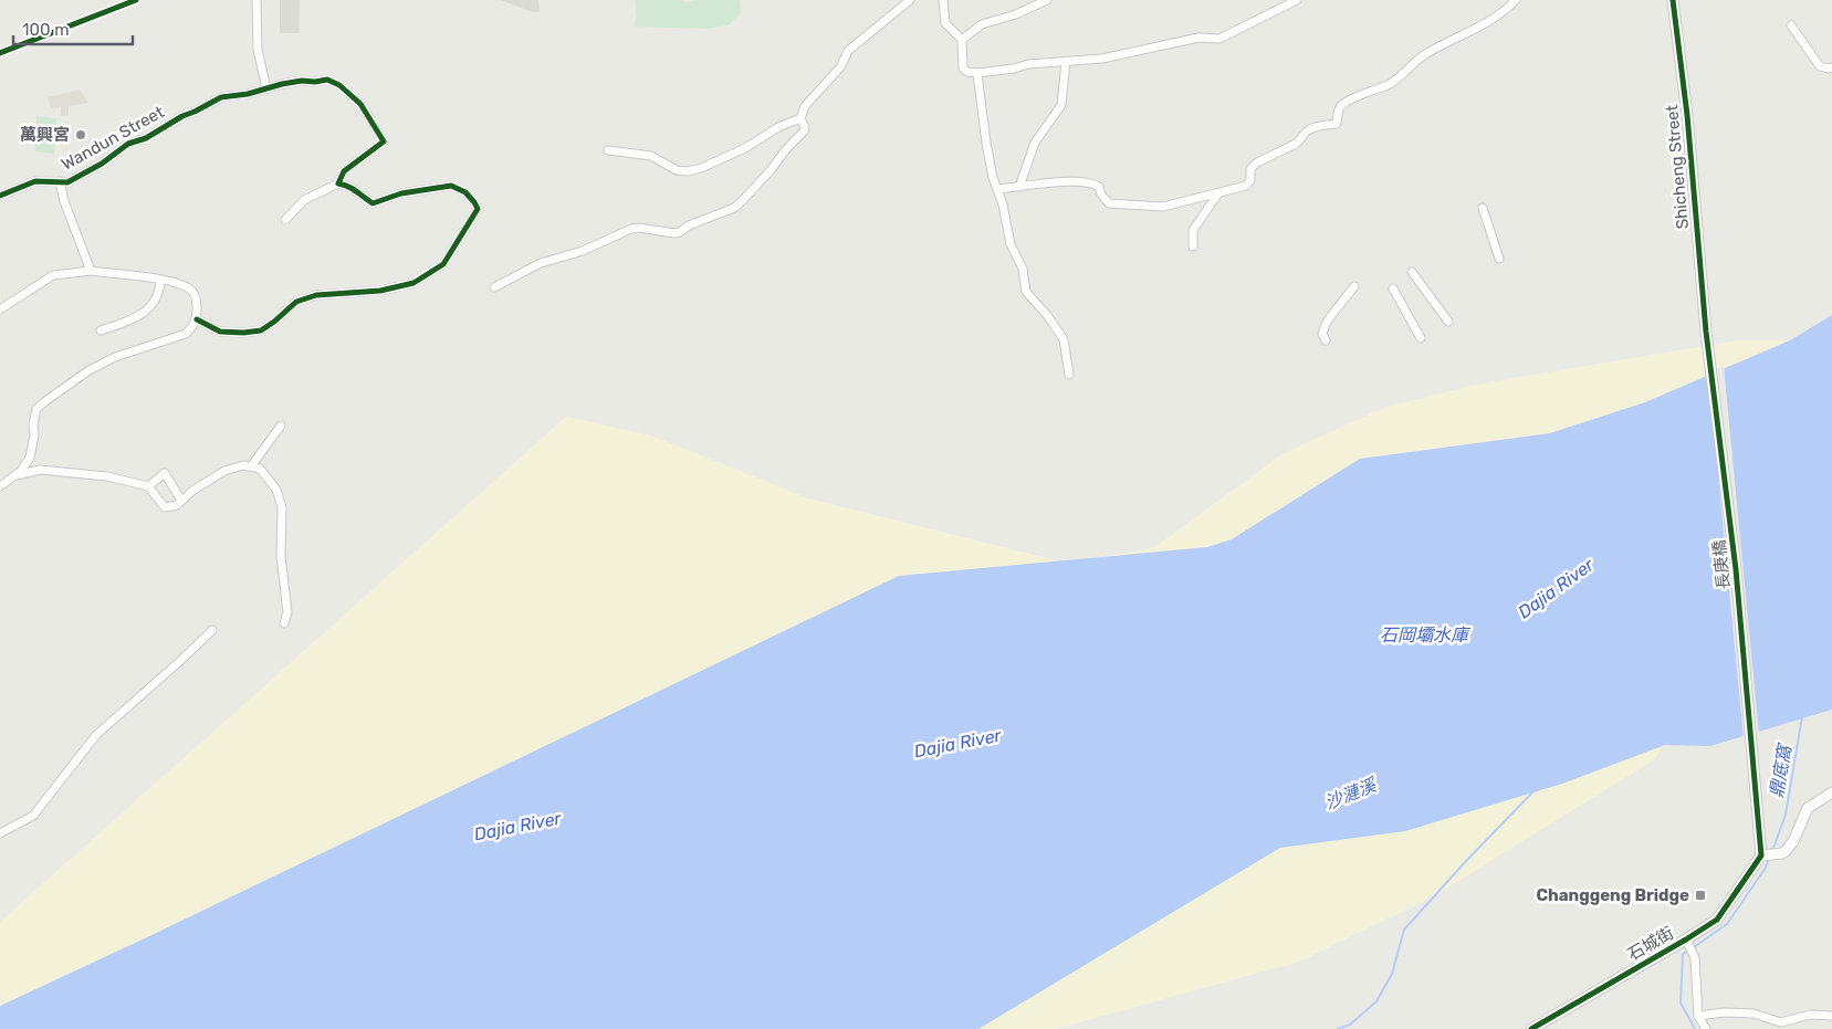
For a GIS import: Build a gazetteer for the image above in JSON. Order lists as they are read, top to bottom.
{
  "streets": {
    "street": [
      "Wandun Street",
      "Shicheng Street",
      "長庚橋",
      "石城街"
    ]
  },
  "crossings": [
    ["Shicheng Street", "長庚橋"],
    ["長庚橋", "石城街"]
  ],
  "water": [
    "Dajia River",
    "石岡壩水庫",
    "鼎底窩",
    "沙漣溪"
  ],
  "places": {
    "other": ["萬興宮"],
    "transit": ["Changgeng Bridge"]
  },
  "scale_bar": "100 m"
}
